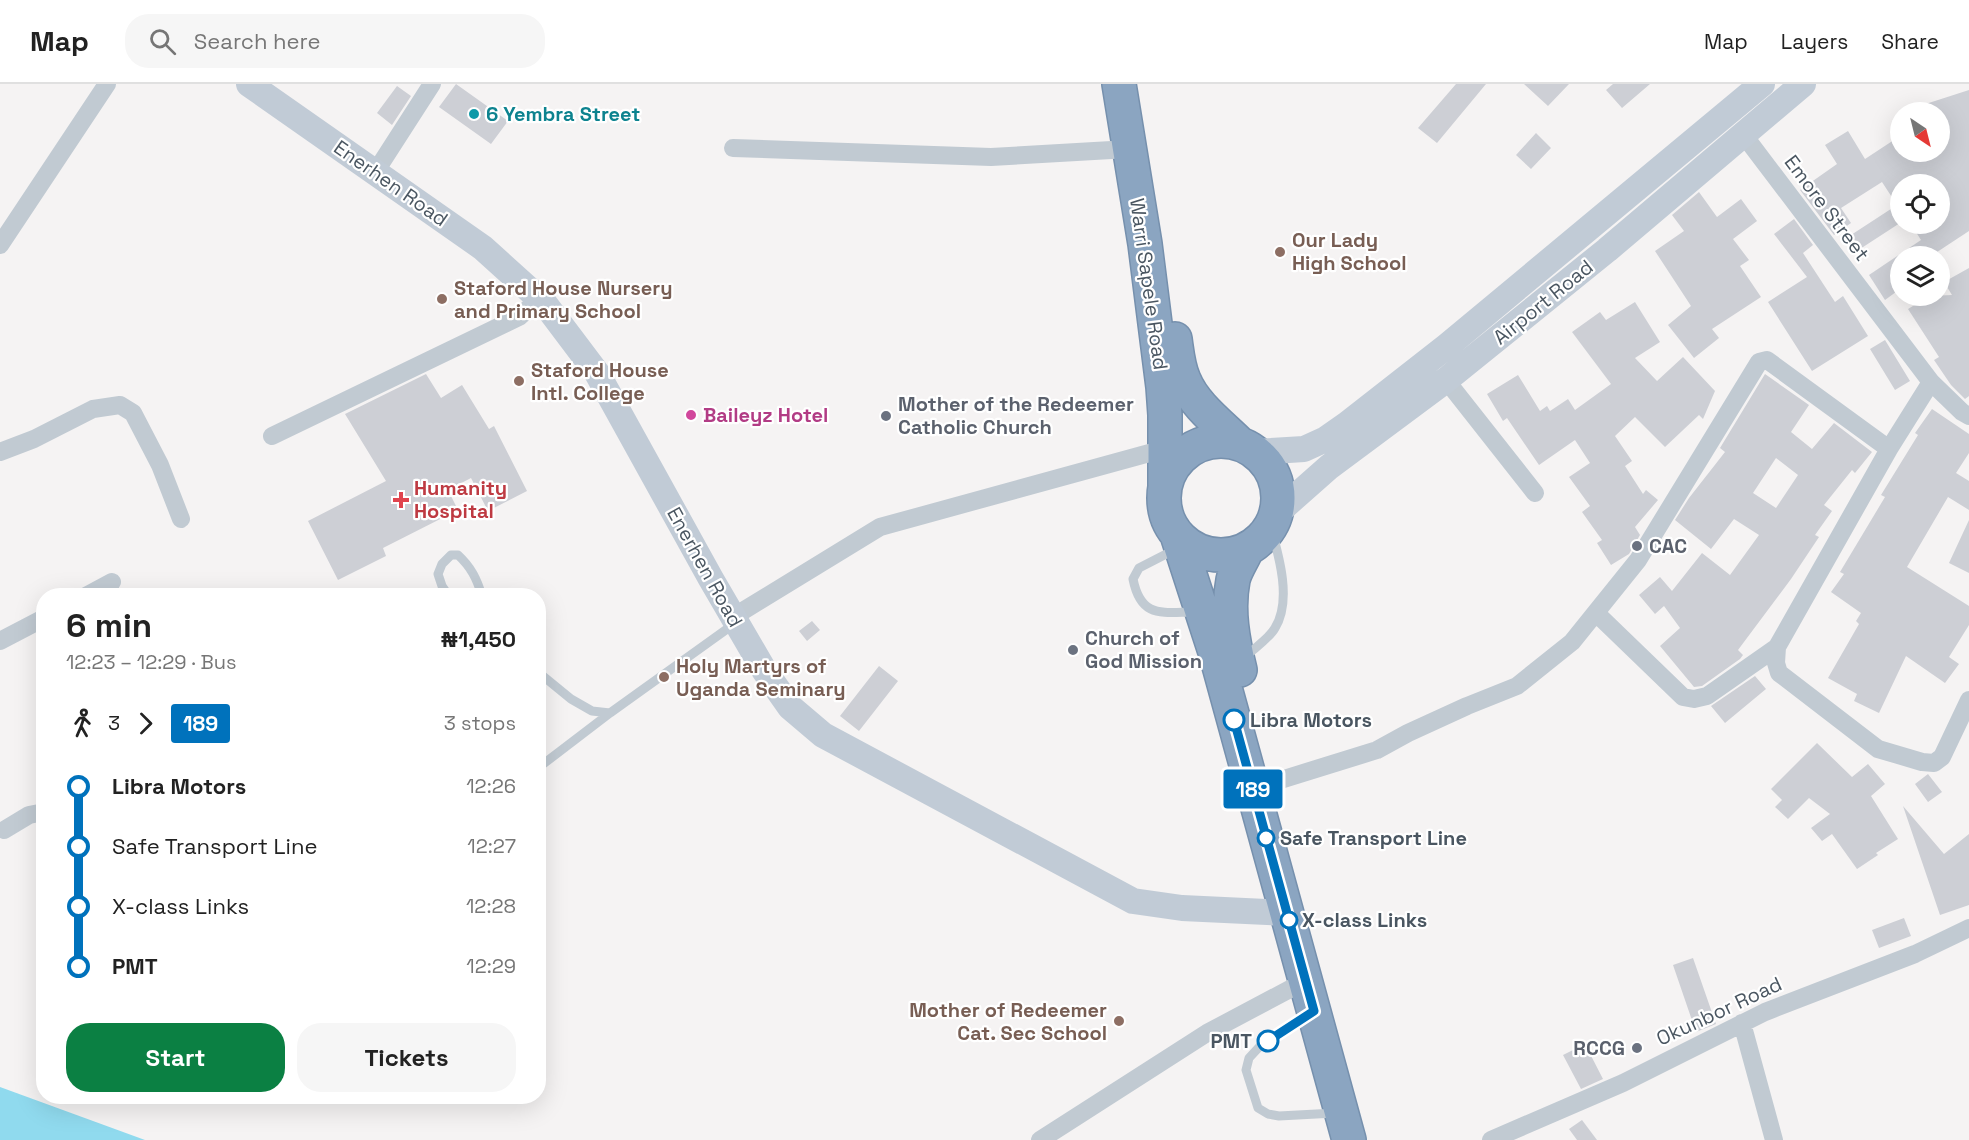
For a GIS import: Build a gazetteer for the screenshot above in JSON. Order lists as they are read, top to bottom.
{
  "streets": {
    "highway": ["Warri Sapele Road"],
    "street": [
      "Enerhen Road",
      "Emore Street",
      "Airport Road",
      "Okunbor Road"
    ]
  },
  "crossings": [
    ["Emore Street", "Airport Road"],
    ["Warri Sapele Road", "Airport Road"]
  ],
  "places": {
    "other": [
      "6 Yembra Street",
      "Our Lady High School",
      "Staford House Nursery and Primary School",
      "Staford House Intl. College",
      "Baileyz Hotel",
      "Mother of the Redeemer Catholic Church",
      "CAC",
      "Church of God Mission",
      "Holy Martyrs of Uganda Seminary",
      "Libra Motors",
      "Safe Transport Line",
      "X-class Links",
      "Mother of Redeemer Cat. Sec School",
      "PMT",
      "RCCG"
    ],
    "health": ["Humanity Hospital"]
  },
  "lines": ["bus line 189"],
  "north": "bottom right",
  "page": {
    "header": "Map",
    "search": "Search here",
    "nav": ["Map", "Layers", "Share"],
    "on_map": "189",
    "heading": ["6 min", "12:23 – 12:29 · Bus", "₦1,450"],
    "legs": ["3", "189", "3 stops"],
    "list": [
      {
        "name": "Libra Motors",
        "value": "12:26"
      },
      {
        "name": "Safe Transport Line",
        "value": "12:27"
      },
      {
        "name": "X-class Links",
        "value": "12:28"
      },
      {
        "name": "PMT",
        "value": "12:29"
      }
    ],
    "buttons": ["Start", "Tickets"]
  }
}
